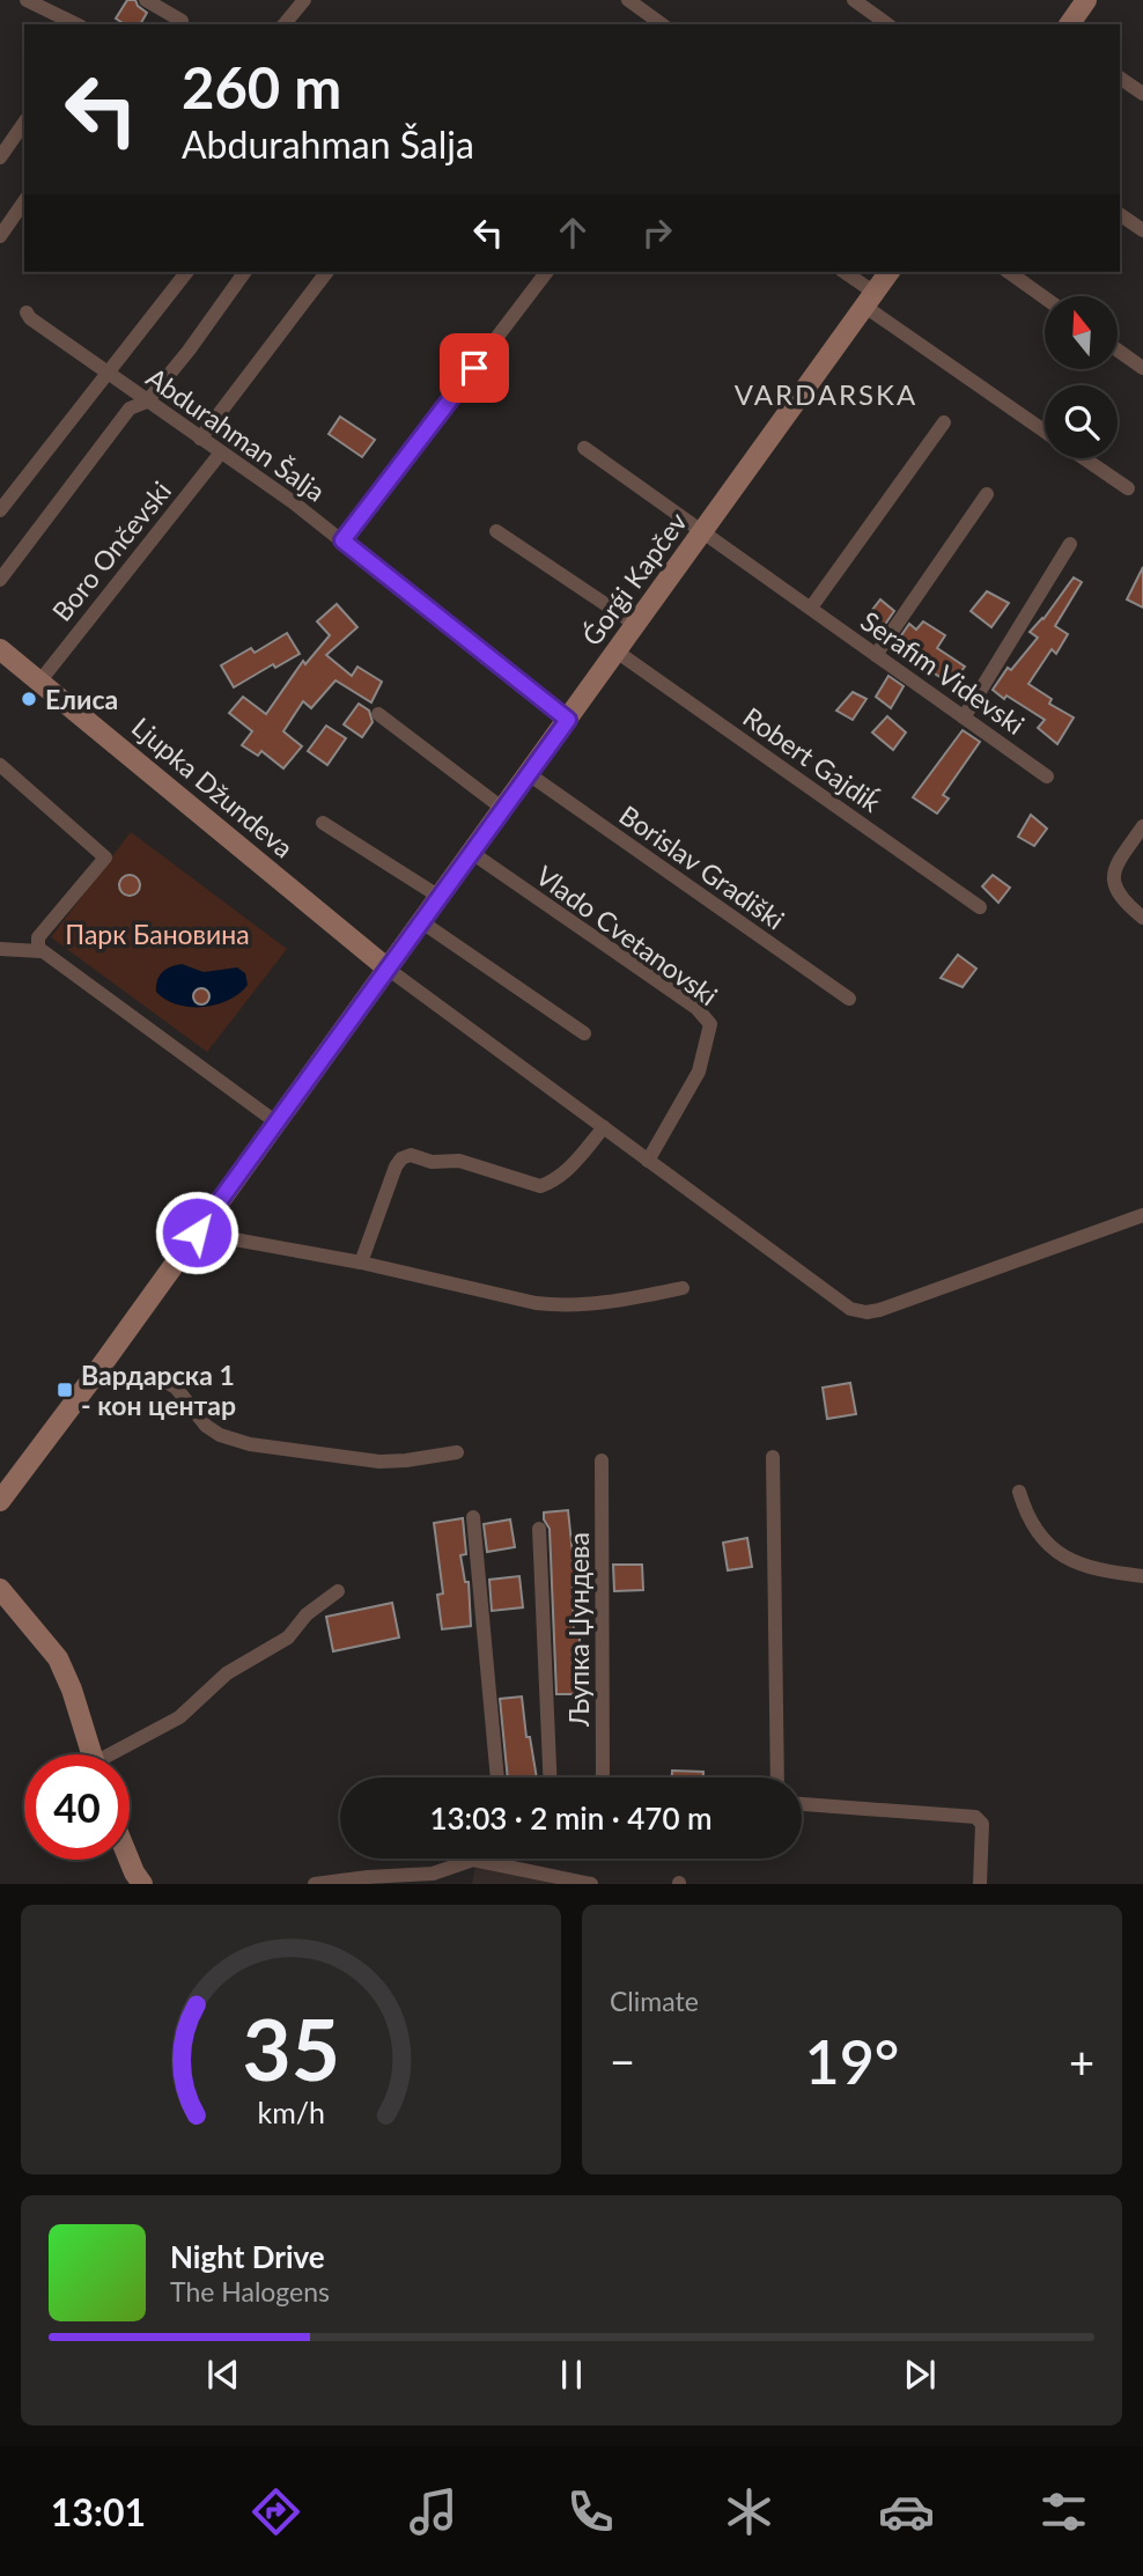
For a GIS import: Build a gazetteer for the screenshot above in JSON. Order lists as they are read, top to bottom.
{
  "streets": {
    "street": [
      "Abdurahman Šalja",
      "Boro Ončevski",
      "Ǵorǵi Kapčev",
      "Serafim Videvski",
      "Robert Gajdiḱ",
      "Ljupka Džundeva",
      "Borislav Gradiški",
      "Vlado Cvetanovski",
      "Љупка Џундева"
    ]
  },
  "crossings": [
    ["Abdurahman Šalja", "Boro Ončevski"],
    ["Abdurahman Šalja", "Ǵorǵi Kapčev"],
    ["Boro Ončevski", "Ljupka Džundeva"],
    ["Ǵorǵi Kapčev", "Serafim Videvski"],
    ["Ǵorǵi Kapčev", "Robert Gajdiḱ"],
    ["Ǵorǵi Kapčev", "Ljupka Džundeva"],
    ["Ǵorǵi Kapčev", "Borislav Gradiški"],
    ["Ǵorǵi Kapčev", "Vlado Cvetanovski"]
  ],
  "districts": ["VARDARSKA"],
  "parks": ["Парк Бановина"],
  "places": {
    "other": ["Елиса"],
    "transit": ["Вардарска 1 - кон центар"]
  },
  "north": "top",
  "page": {
    "turn": ["260 m", "Abdurahman Šalja"],
    "limit": "40",
    "trip": "13:03 · 2 min · 470 m",
    "tile": "Climate",
    "heat": ["−", "19°", "+"],
    "song": ["Night Drive", "The Halogens"],
    "tabs": "13:01",
    "gauge": ["35", "km/h"]
  }
}
